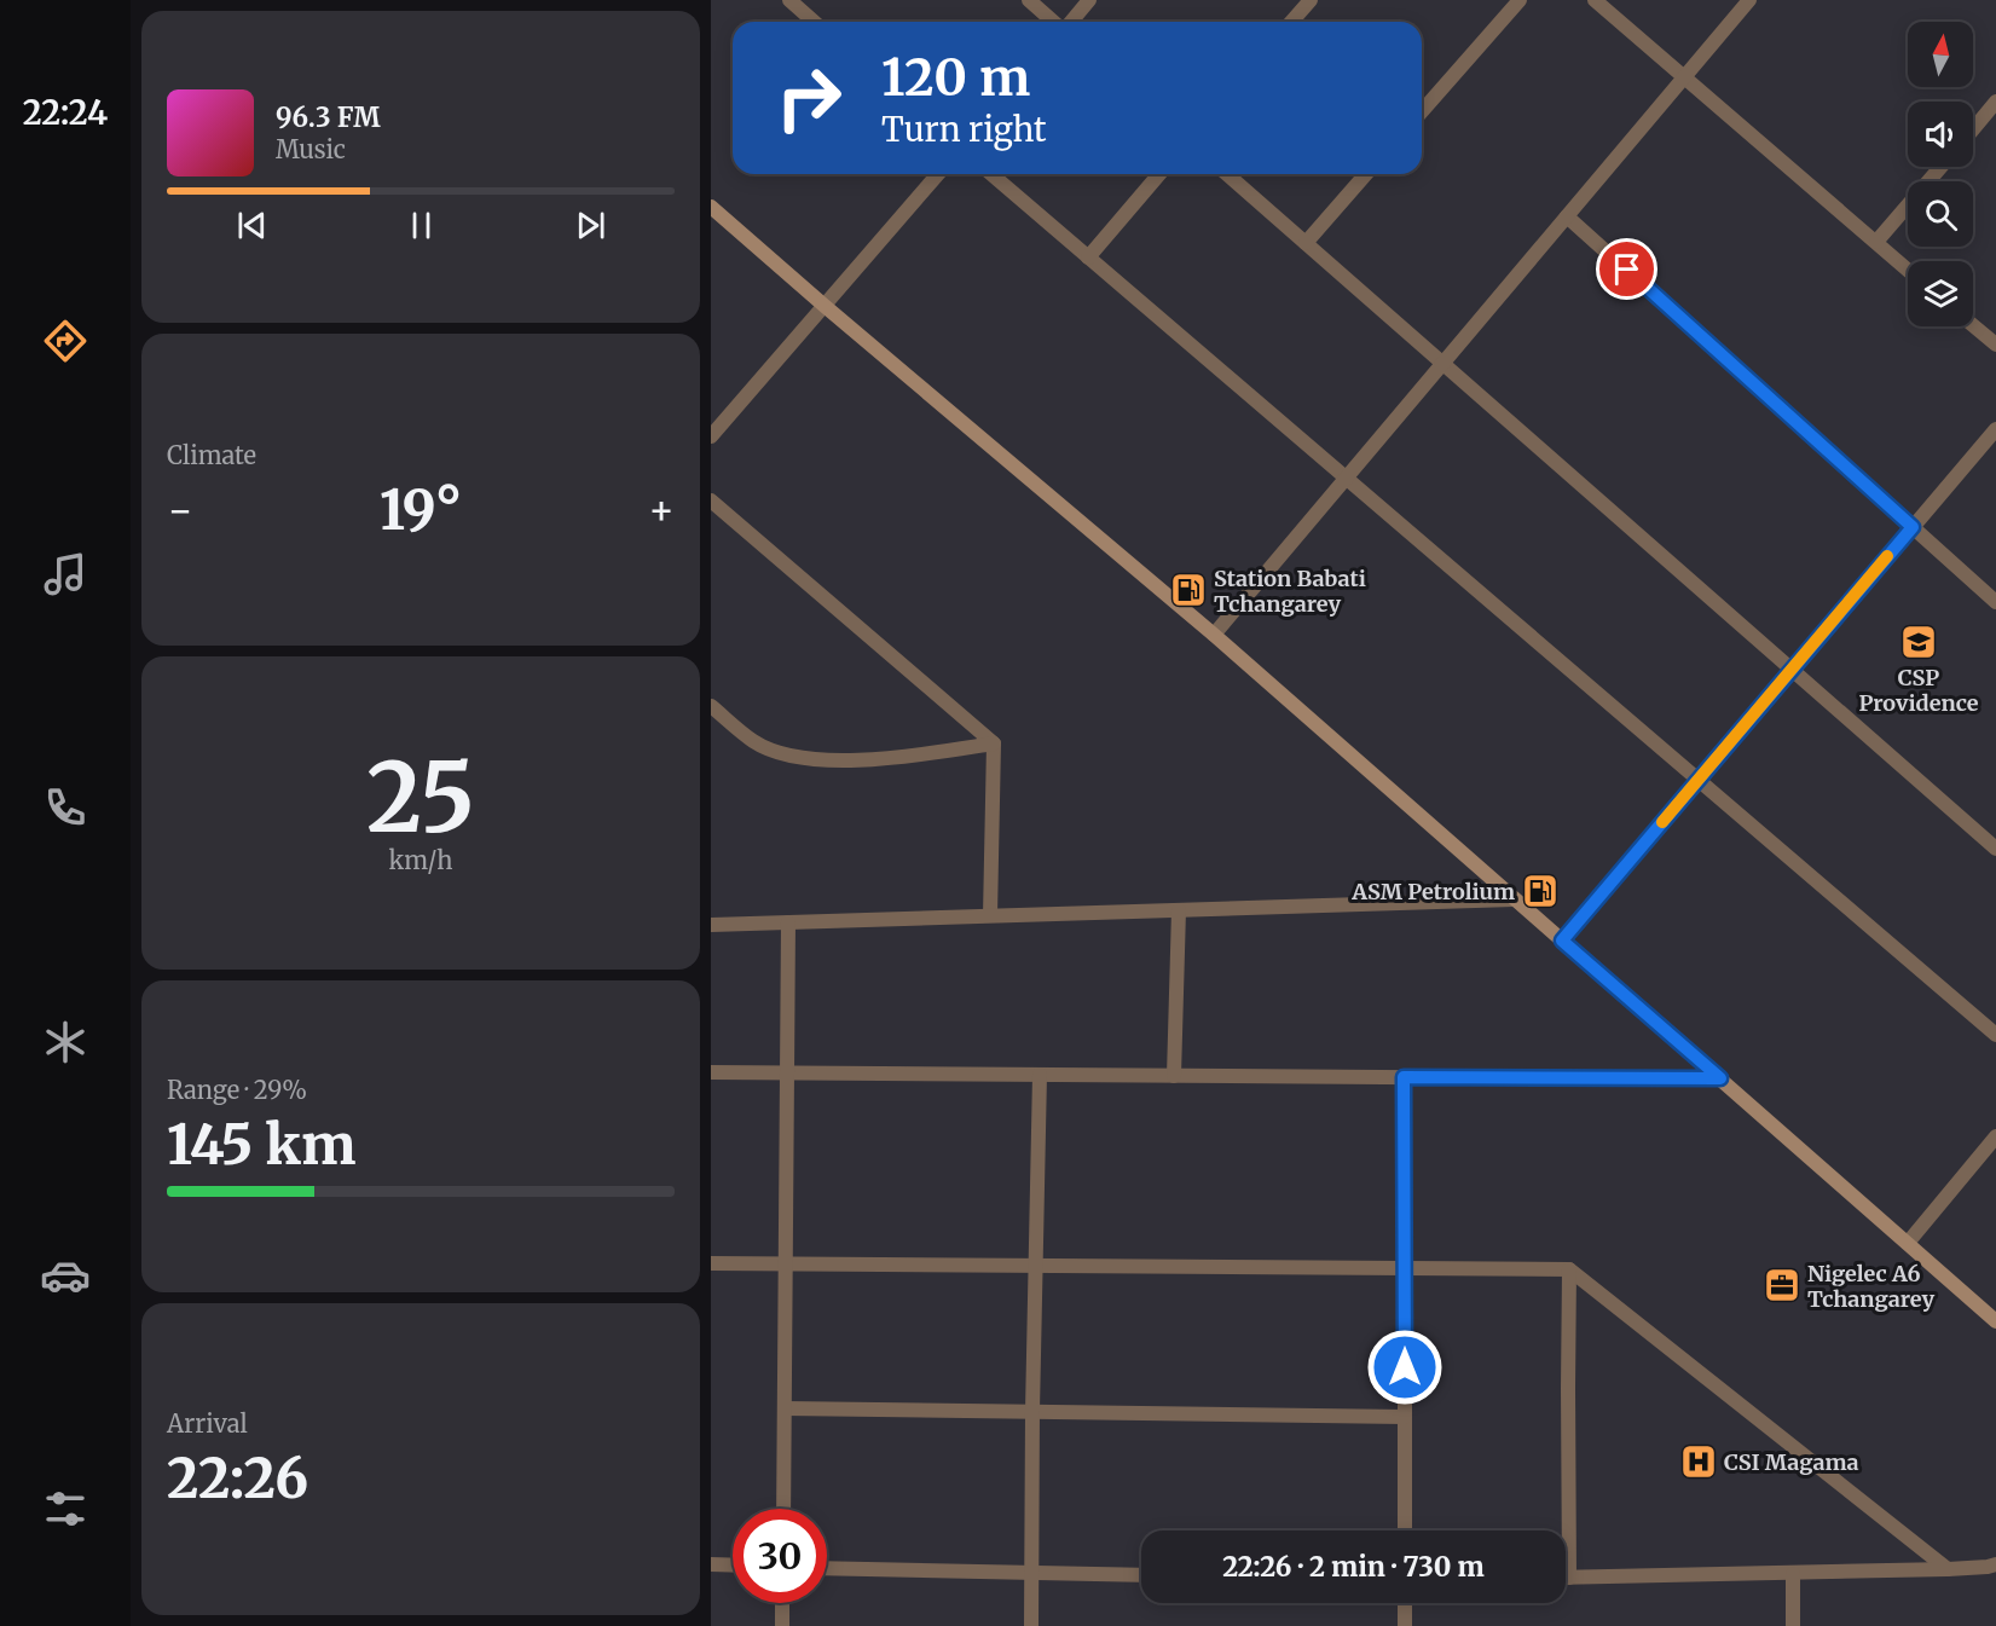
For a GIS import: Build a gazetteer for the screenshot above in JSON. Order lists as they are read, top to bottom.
{
  "places": {
    "fuel station": ["Station Babati Tchangarey", "ASM Petrolium"],
    "school or university": ["CSP Providence"],
    "office": ["Nigelec A6 Tchangarey"],
    "hospital": ["CSI Magama"]
  },
  "north": "top",
  "page": {
    "tabs": "22:24",
    "turn": ["120 m", "Turn right"],
    "song": ["96.3 FM", "Music"],
    "tile": [
      "Climate",
      ["25", "km/h"],
      ["Range · 29%", "145 km"],
      ["Arrival", "22:26"]
    ],
    "heat": ["−", "19°", "+"],
    "limit": "30",
    "trip": "22:26 · 2 min · 730 m"
  }
}
